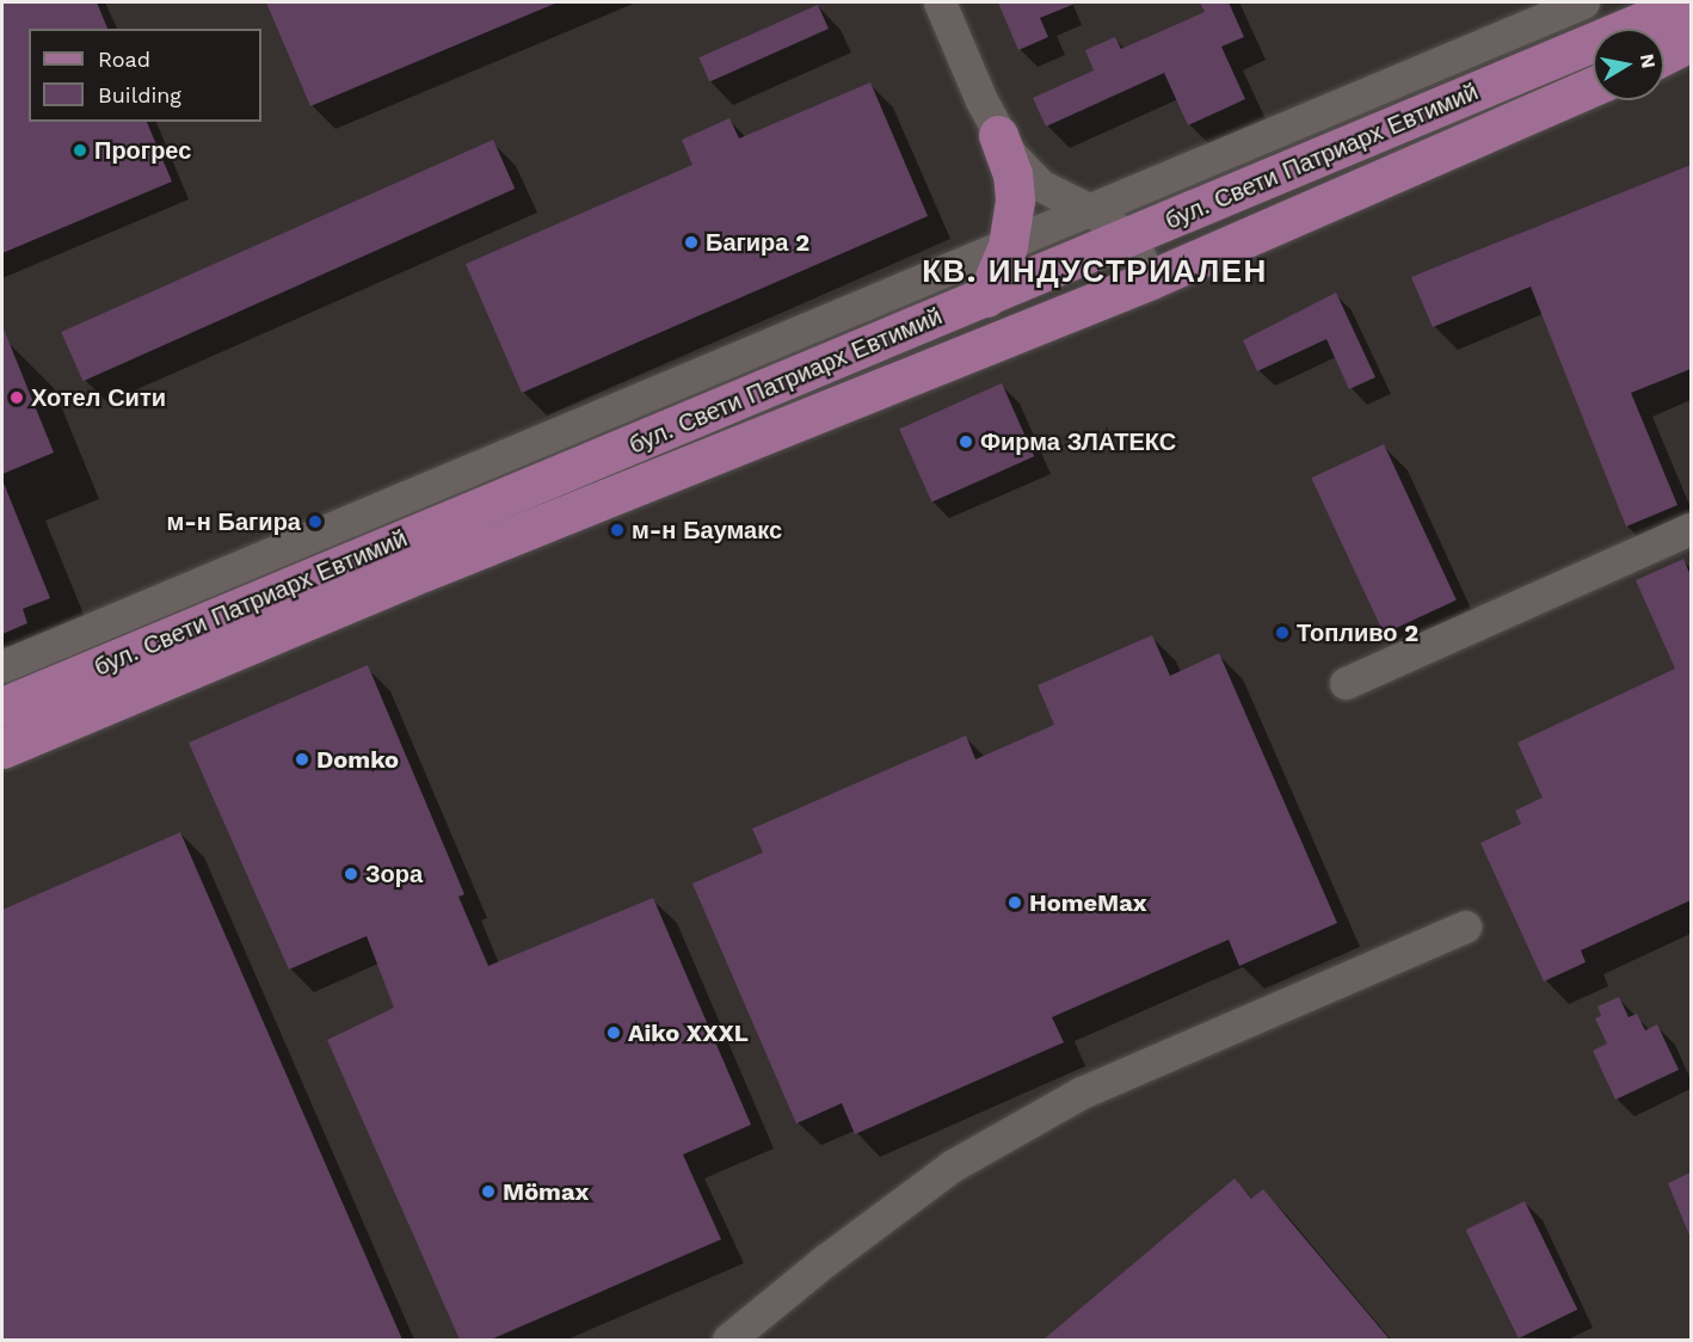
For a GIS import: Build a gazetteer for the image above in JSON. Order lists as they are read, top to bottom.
{
  "streets": {
    "main road": ["бул. Свети Патриарх Евтимий"]
  },
  "districts": ["КВ. ИНДУСТРИАЛЕН"],
  "places": [
    "Прогрес",
    "Багира 2",
    "Хотел Сити",
    "Фирма ЗЛАТЕКС",
    "м-н Багира",
    "м-н Баумакс",
    "Топливо 2",
    "Domko",
    "Зора",
    "HomeMax",
    "Aiko XXXL",
    "Mömax"
  ],
  "legend": ["Road", "Building"],
  "north": "right"
}
